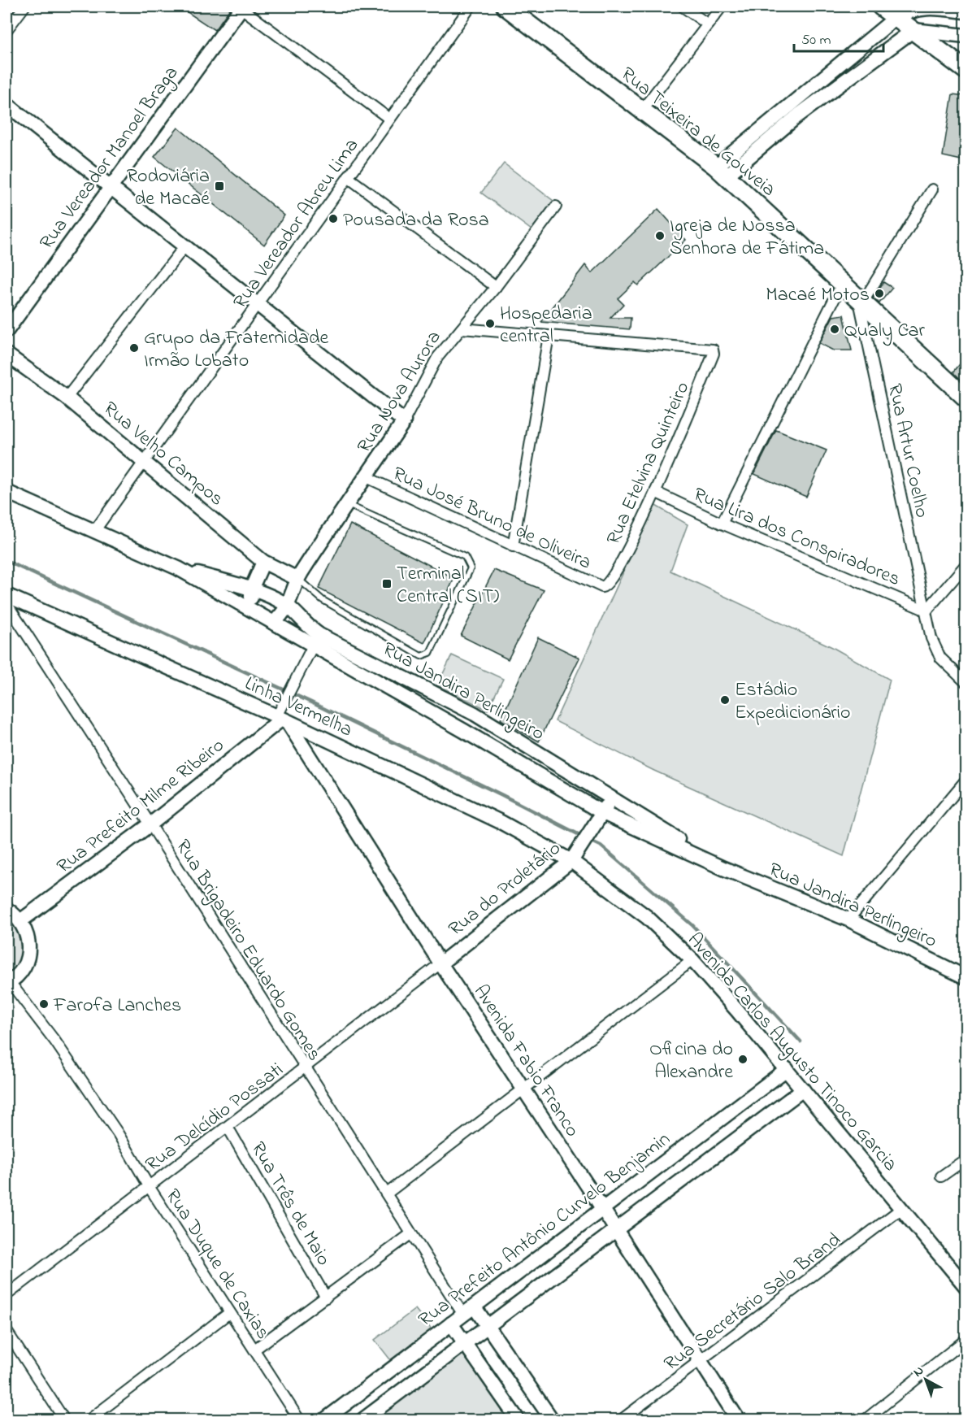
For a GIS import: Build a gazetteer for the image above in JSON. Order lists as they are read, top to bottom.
{
  "streets": {
    "highway": ["Rua Teixeira de Gouveia"],
    "main road": [
      "Rua Vereador Manoel Braga",
      "Rua Nova Aurora",
      "Rua Velho Campos",
      "Rua Jandira Perlingeiro",
      "Linha Vermelha",
      "Rua Prefeito Milme Ribeiro",
      "Rua do Proletário",
      "Avenida Carlos Augusto Tinoco Garcia",
      "Avenida Fabio Franco",
      "Rua Prefeito Antônio Curvelo Benjamin"
    ],
    "street": [
      "Rua Vereador Abreu Lima",
      "Rua Artur Coelho",
      "Rua Etelvina Quinteiro",
      "Rua José Bruno de Oliveira",
      "Rua Lira dos Conspiradores",
      "Rua Brigadeiro Eduardo Gomes",
      "Rua Delcídio Possati",
      "Rua Três de Maio",
      "Rua Duque de Caxias",
      "Rua Secretário Salo Brand"
    ]
  },
  "crossings": [
    ["Rua Teixeira de Gouveia", "Rua Artur Coelho"],
    ["Rua Vereador Abreu Lima", "Rua Velho Campos"],
    ["Rua Vereador Abreu Lima", "Rua Jandira Perlingeiro"],
    ["Rua Nova Aurora", "Rua Velho Campos"],
    ["Rua Nova Aurora", "Rua José Bruno de Oliveira"],
    ["Rua Nova Aurora", "Rua Jandira Perlingeiro"],
    ["Rua Artur Coelho", "Rua Lira dos Conspiradores"],
    ["Rua Etelvina Quinteiro", "Rua José Bruno de Oliveira"],
    ["Rua Etelvina Quinteiro", "Rua Lira dos Conspiradores"],
    ["Rua Jandira Perlingeiro", "Rua do Proletário"],
    ["Linha Vermelha", "Rua Prefeito Milme Ribeiro"],
    ["Linha Vermelha", "Rua do Proletário"],
    ["Linha Vermelha", "Avenida Carlos Augusto Tinoco Garcia"],
    ["Linha Vermelha", "Avenida Fabio Franco"],
    ["Rua Prefeito Milme Ribeiro", "Rua Brigadeiro Eduardo Gomes"],
    ["Rua Prefeito Milme Ribeiro", "Avenida Fabio Franco"],
    ["Rua do Proletário", "Avenida Carlos Augusto Tinoco Garcia"],
    ["Rua do Proletário", "Avenida Fabio Franco"],
    ["Rua do Proletário", "Rua Delcídio Possati"],
    ["Rua Brigadeiro Eduardo Gomes", "Rua Delcídio Possati"],
    ["Rua Brigadeiro Eduardo Gomes", "Rua Prefeito Antônio Curvelo Benjamin"],
    ["Avenida Carlos Augusto Tinoco Garcia", "Rua Prefeito Antônio Curvelo Benjamin"],
    ["Avenida Carlos Augusto Tinoco Garcia", "Rua Secretário Salo Brand"],
    ["Avenida Fabio Franco", "Rua Delcídio Possati"],
    ["Avenida Fabio Franco", "Rua Prefeito Antônio Curvelo Benjamin"],
    ["Avenida Fabio Franco", "Rua Secretário Salo Brand"],
    ["Rua Delcídio Possati", "Rua Três de Maio"],
    ["Rua Delcídio Possati", "Rua Duque de Caxias"]
  ],
  "places": {
    "transit": ["Rodoviária de Macaé", "Terminal Central (SIT)"],
    "other": [
      "Pousada da Rosa",
      "Igreja de Nossa Senhora de Fátima",
      "Macaé Motos",
      "Hospedaria central",
      "Qualy Car",
      "Grupo da Fraternidade Irmão Lobato",
      "Estádio Expedicionário",
      "Farofa Lanches",
      "Oficina do Alexandre"
    ]
  },
  "scale_bar": "50 m",
  "north": "top left"
}
